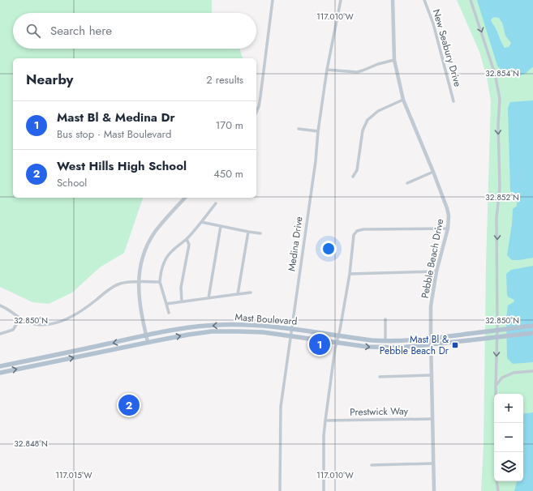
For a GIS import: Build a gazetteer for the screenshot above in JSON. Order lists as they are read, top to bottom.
{
  "streets": {
    "main road": ["Mast Boulevard"],
    "street": [
      "New Seabury Drive",
      "Medina Drive",
      "Pebble Beach Drive",
      "Prestwick Way"
    ]
  },
  "crossings": [
    ["Medina Drive", "Mast Boulevard"],
    ["Pebble Beach Drive", "Mast Boulevard"],
    ["Pebble Beach Drive", "Prestwick Way"]
  ],
  "places": {
    "transit": ["Mast Bl & Pebble Beach Dr"]
  },
  "page": {
    "search": "Search here",
    "heading": ["Nearby", "2 results"],
    "list": [
      {
        "mark": "1",
        "name": "Mast Bl & Medina Dr",
        "note": "Bus stop · Mast Boulevard",
        "value": "170 m"
      },
      {
        "mark": "2",
        "name": "West Hills High School",
        "note": "School",
        "value": "450 m"
      }
    ],
    "pins": ["1", "2"],
    "map_buttons": ["+", "−"]
  },
  "coordinates": [
    "117.010°W",
    "32.854°N",
    "32.852°N",
    "32.850°N",
    "32.848°N",
    "117.015°W"
  ]
}
